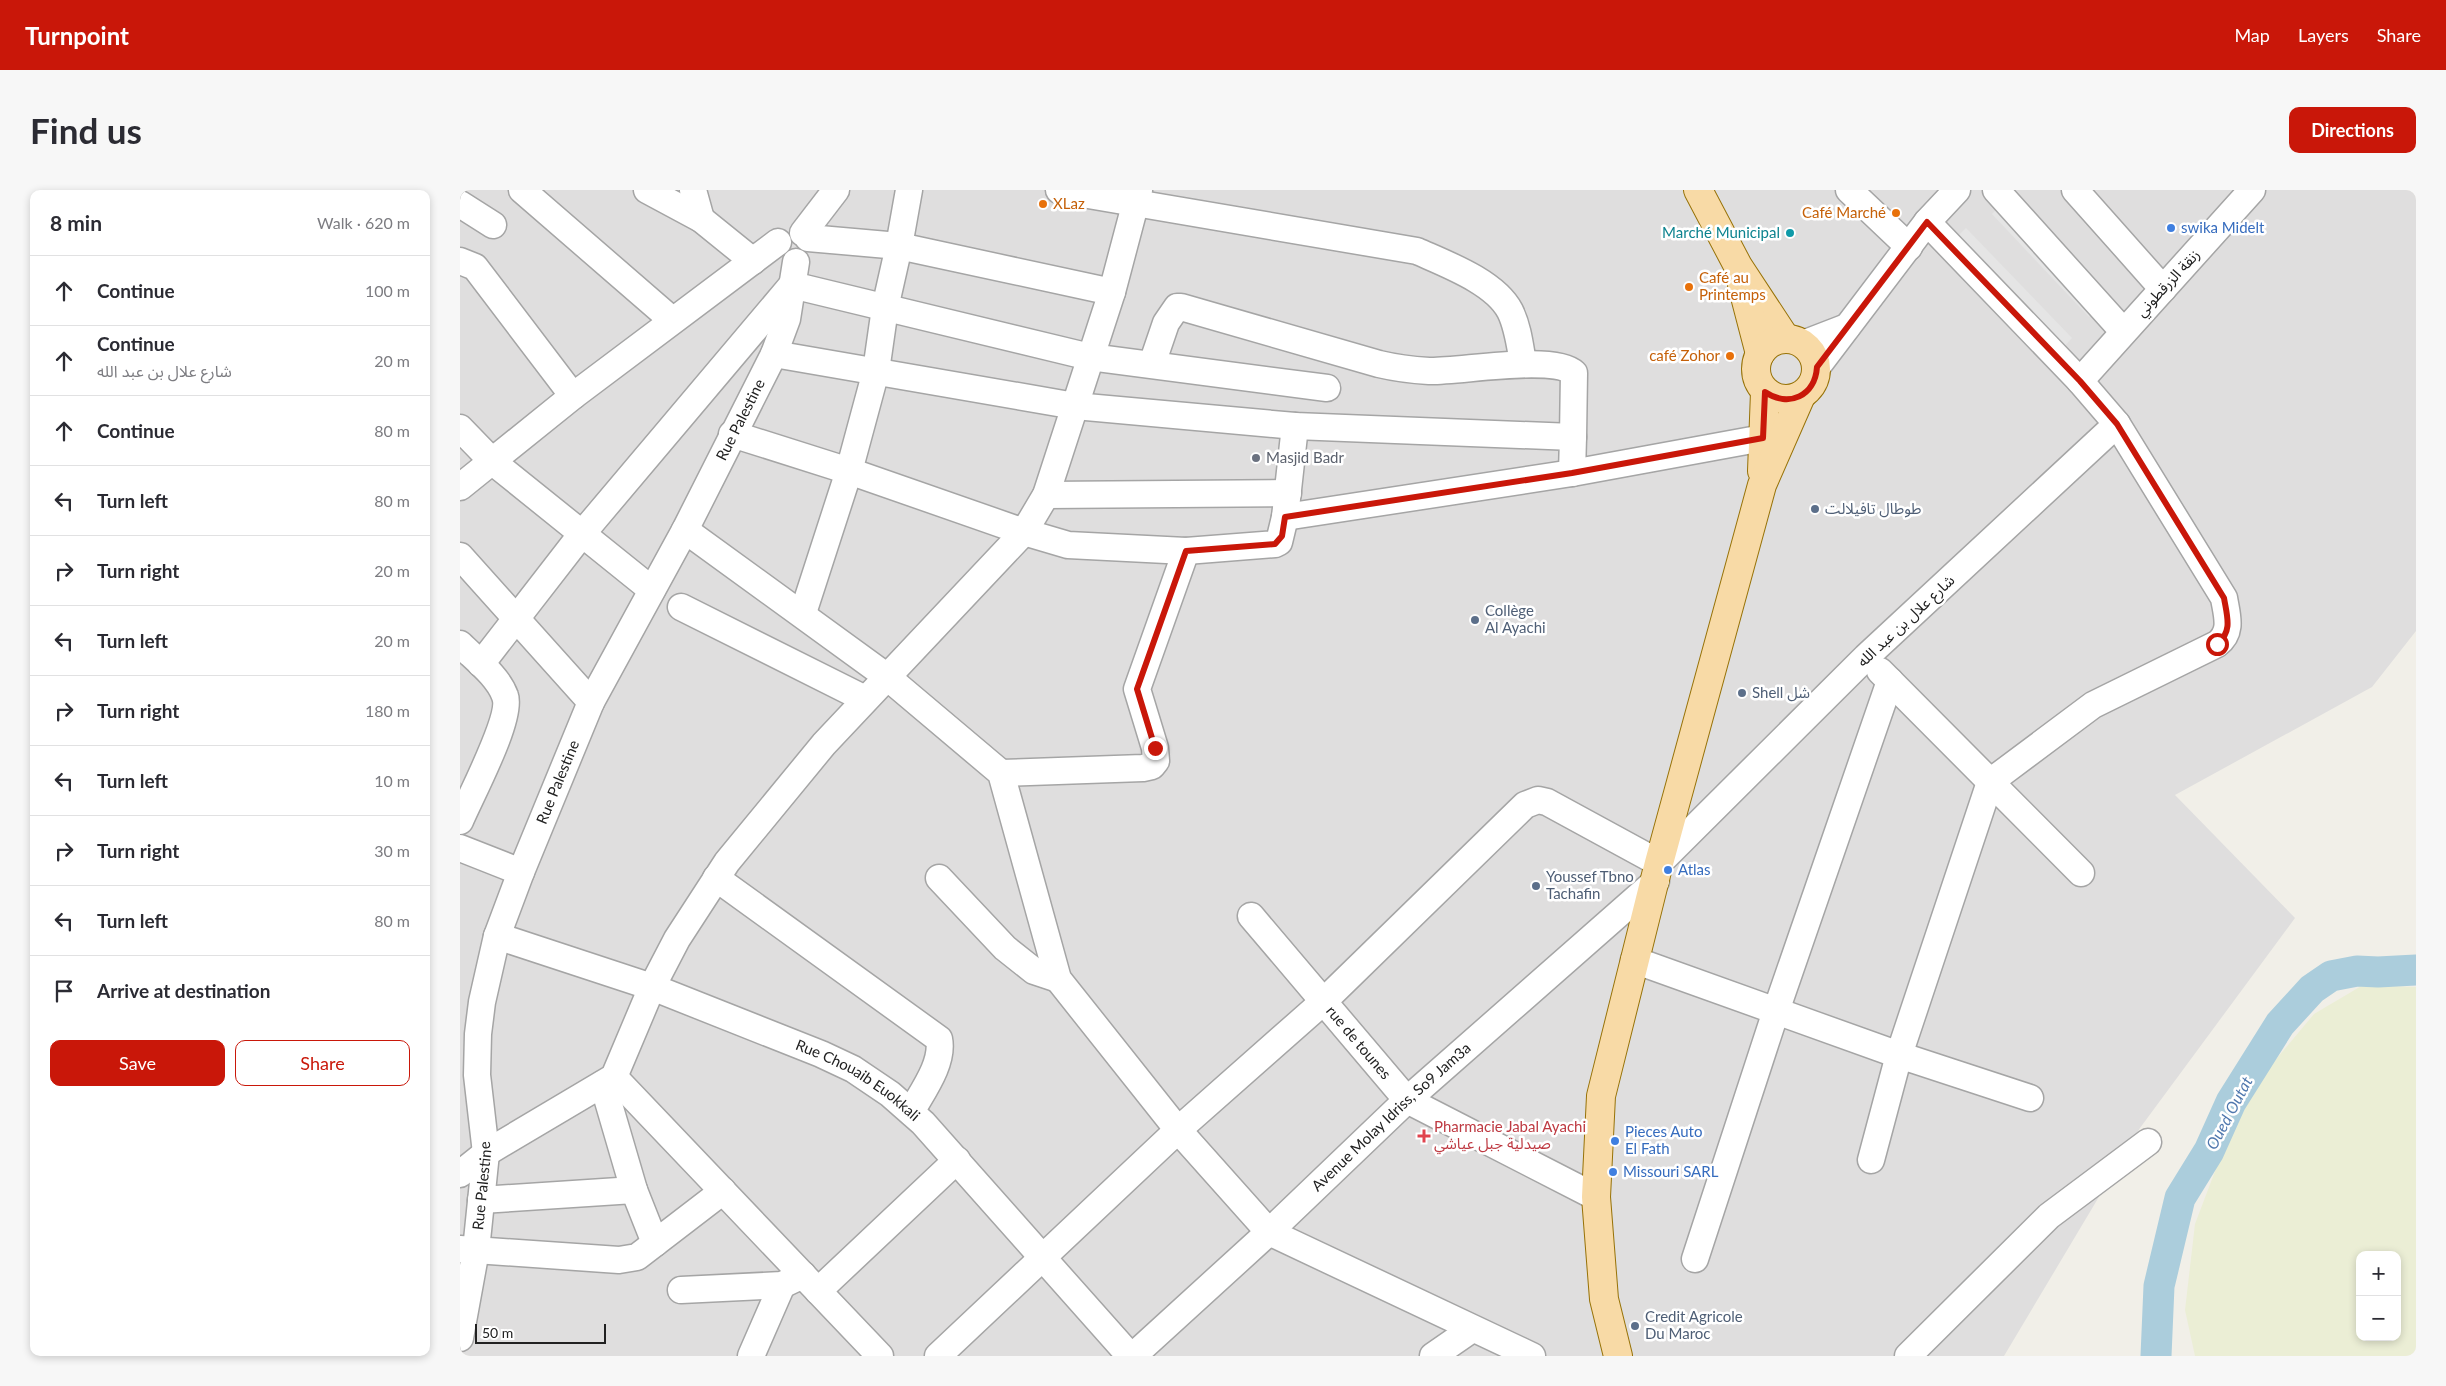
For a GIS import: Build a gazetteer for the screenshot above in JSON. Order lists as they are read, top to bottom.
{
  "streets": {
    "street": [
      "زنقة الزرقطوني",
      "Rue Palestine",
      "شارع علال بن عبد الله",
      "rue de tounes",
      "Rue Chouaib Euokkali",
      "Avenue Molay Idriss, So9 Jam3a"
    ]
  },
  "crossings": [
    ["Rue Palestine", "Rue Chouaib Euokkali"],
    ["شارع علال بن عبد الله", "Avenue Molay Idriss, So9 Jam3a"],
    ["rue de tounes", "Avenue Molay Idriss, So9 Jam3a"],
    ["Rue Chouaib Euokkali", "Avenue Molay Idriss, So9 Jam3a"]
  ],
  "water": ["Oued Outat"],
  "places": {
    "other": [
      "XLaz",
      "Café Marché",
      "swika Midelt",
      "Marché Municipal",
      "Café au Printemps",
      "café Zohor",
      "Masjid Badr",
      "طوطال تافيلالت",
      "Collège Al Ayachi",
      "Shell شل",
      "Atlas",
      "Youssef Tbno Tachafin",
      "Pieces Auto El Fath",
      "Missouri SARL",
      "Credit Agricole Du Maroc"
    ],
    "health": ["Pharmacie Jabal Ayachi صيدلية جبل عياشي"]
  },
  "scale_bar": "50 m",
  "page": {
    "header": "Turnpoint",
    "nav": ["Map", "Layers", "Share"],
    "buttons": [
      "Directions",
      ["Save", "Share"]
    ],
    "title": "Find us",
    "heading": ["8 min", "Walk · 620 m"],
    "list": [
      ["Continue", "100 m"],
      ["Continue", "شارع علال بن عبد الله", "20 m"],
      ["Continue", "80 m"],
      ["Turn left", "80 m"],
      ["Turn right", "20 m"],
      ["Turn left", "20 m"],
      ["Turn right", "180 m"],
      ["Turn left", "10 m"],
      ["Turn right", "30 m"],
      ["Turn left", "80 m"],
      "Arrive at destination"
    ],
    "map_buttons": ["+", "−"],
    "scale": "50 m"
  }
}
